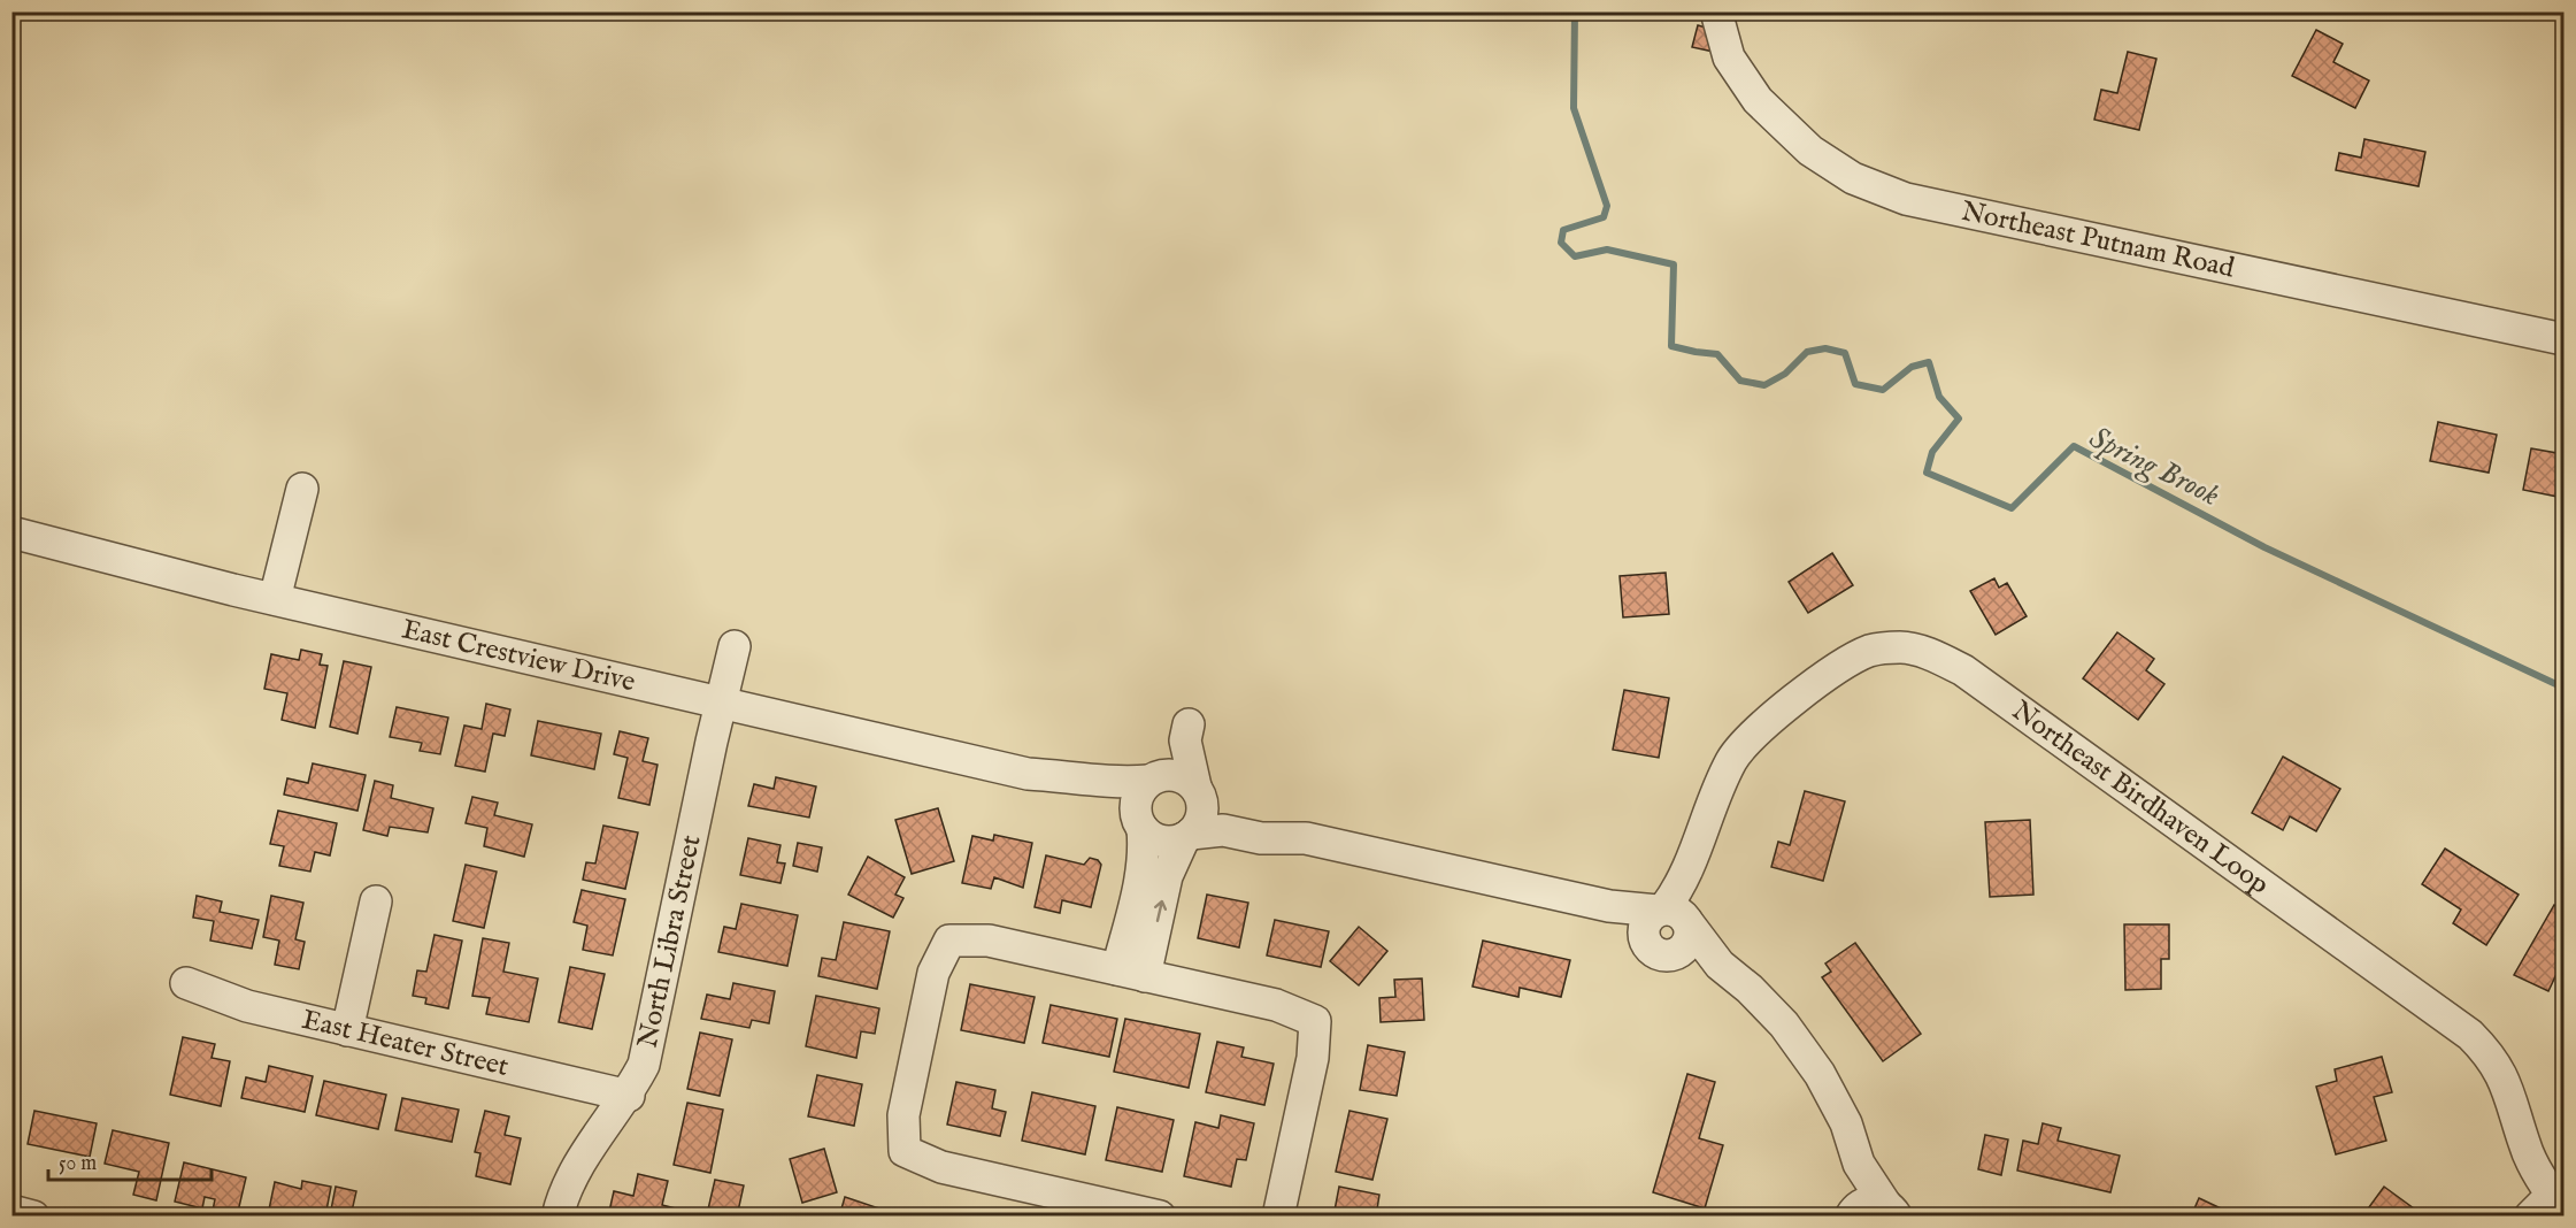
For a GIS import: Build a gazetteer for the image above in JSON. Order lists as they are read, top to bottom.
{
  "streets": {
    "street": [
      "Northeast Putnam Road",
      "East Crestview Drive",
      "Northeast Birdhaven Loop",
      "North Libra Street",
      "East Heater Street"
    ]
  },
  "crossings": [
    ["East Crestview Drive", "North Libra Street"],
    ["North Libra Street", "East Heater Street"]
  ],
  "water": ["Spring Brook"],
  "scale_bar": "50 m"
}
